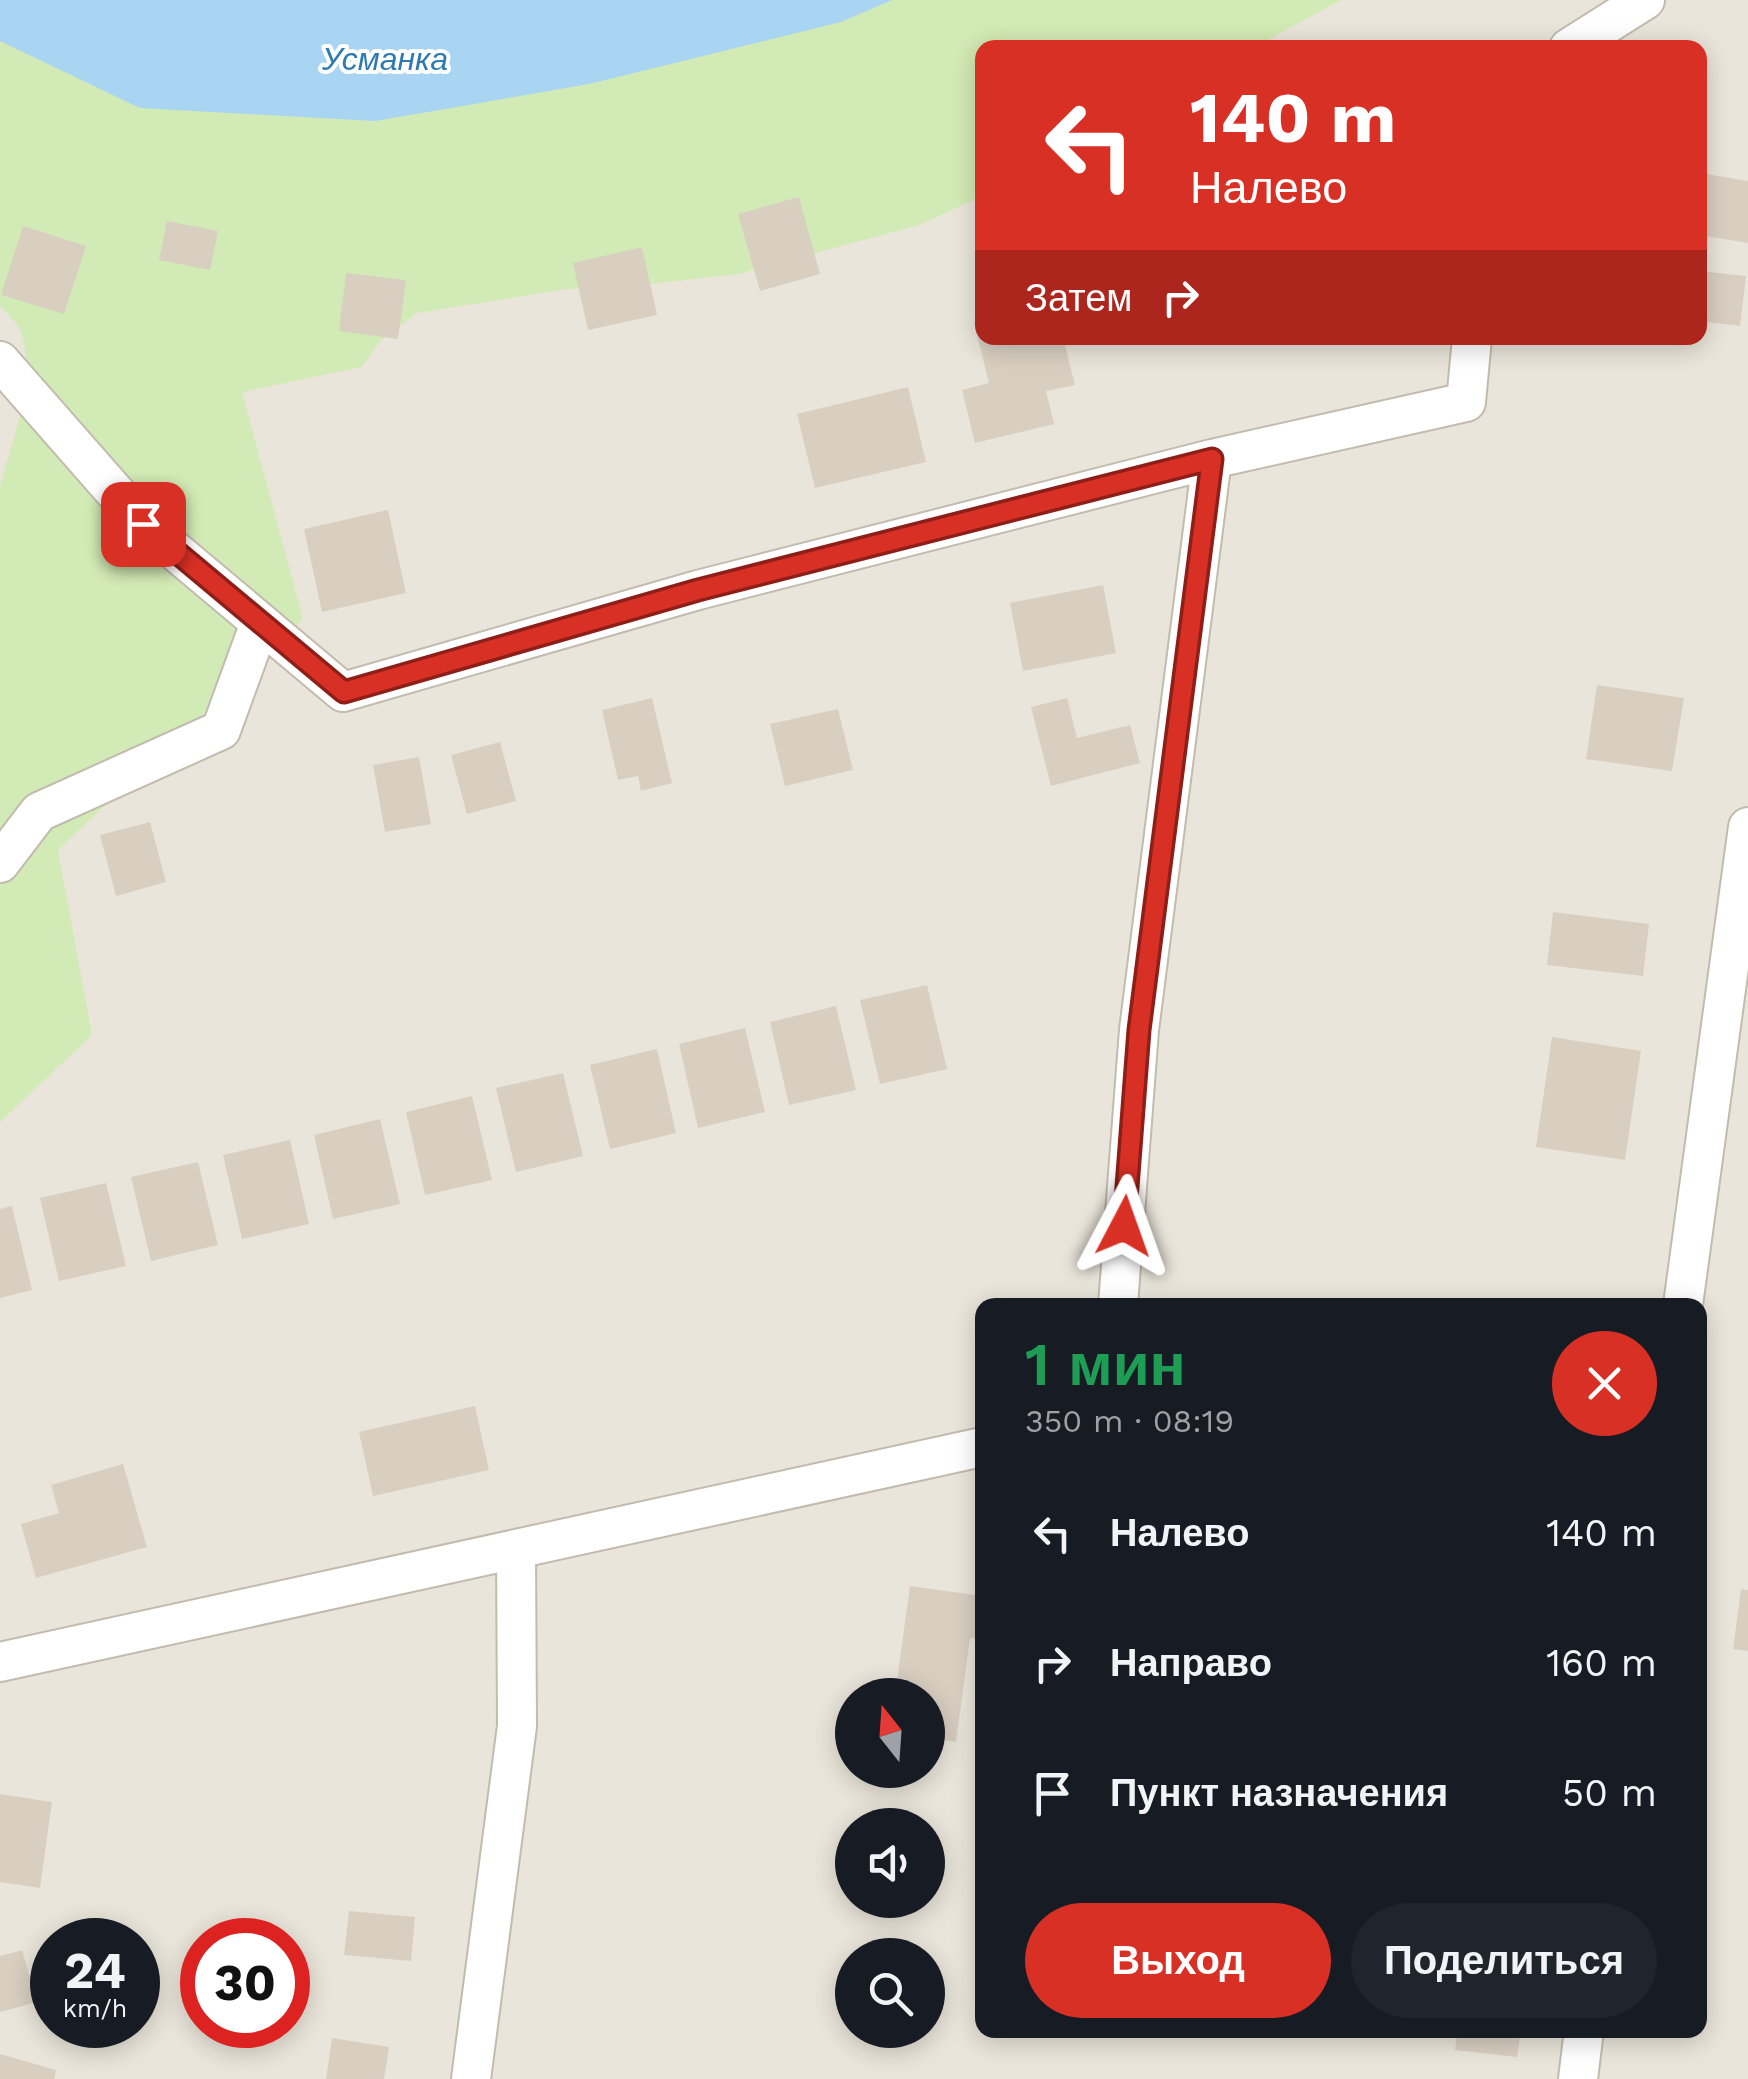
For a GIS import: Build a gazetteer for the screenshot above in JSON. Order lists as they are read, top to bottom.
{
  "water": ["Усманка"],
  "north": "top",
  "page": {
    "turn": ["140 m", "Налево"],
    "then": "Затем",
    "heading": ["1 мин", "350 m · 08:19"],
    "list": [
      {
        "name": "Налево",
        "value": "140 m"
      },
      {
        "name": "Направо",
        "value": "160 m"
      },
      {
        "name": "Пункт назначения",
        "value": "50 m"
      }
    ],
    "buttons": ["Выход", "Поделиться"],
    "speed": "24 km/h",
    "limit": "30"
  }
}
